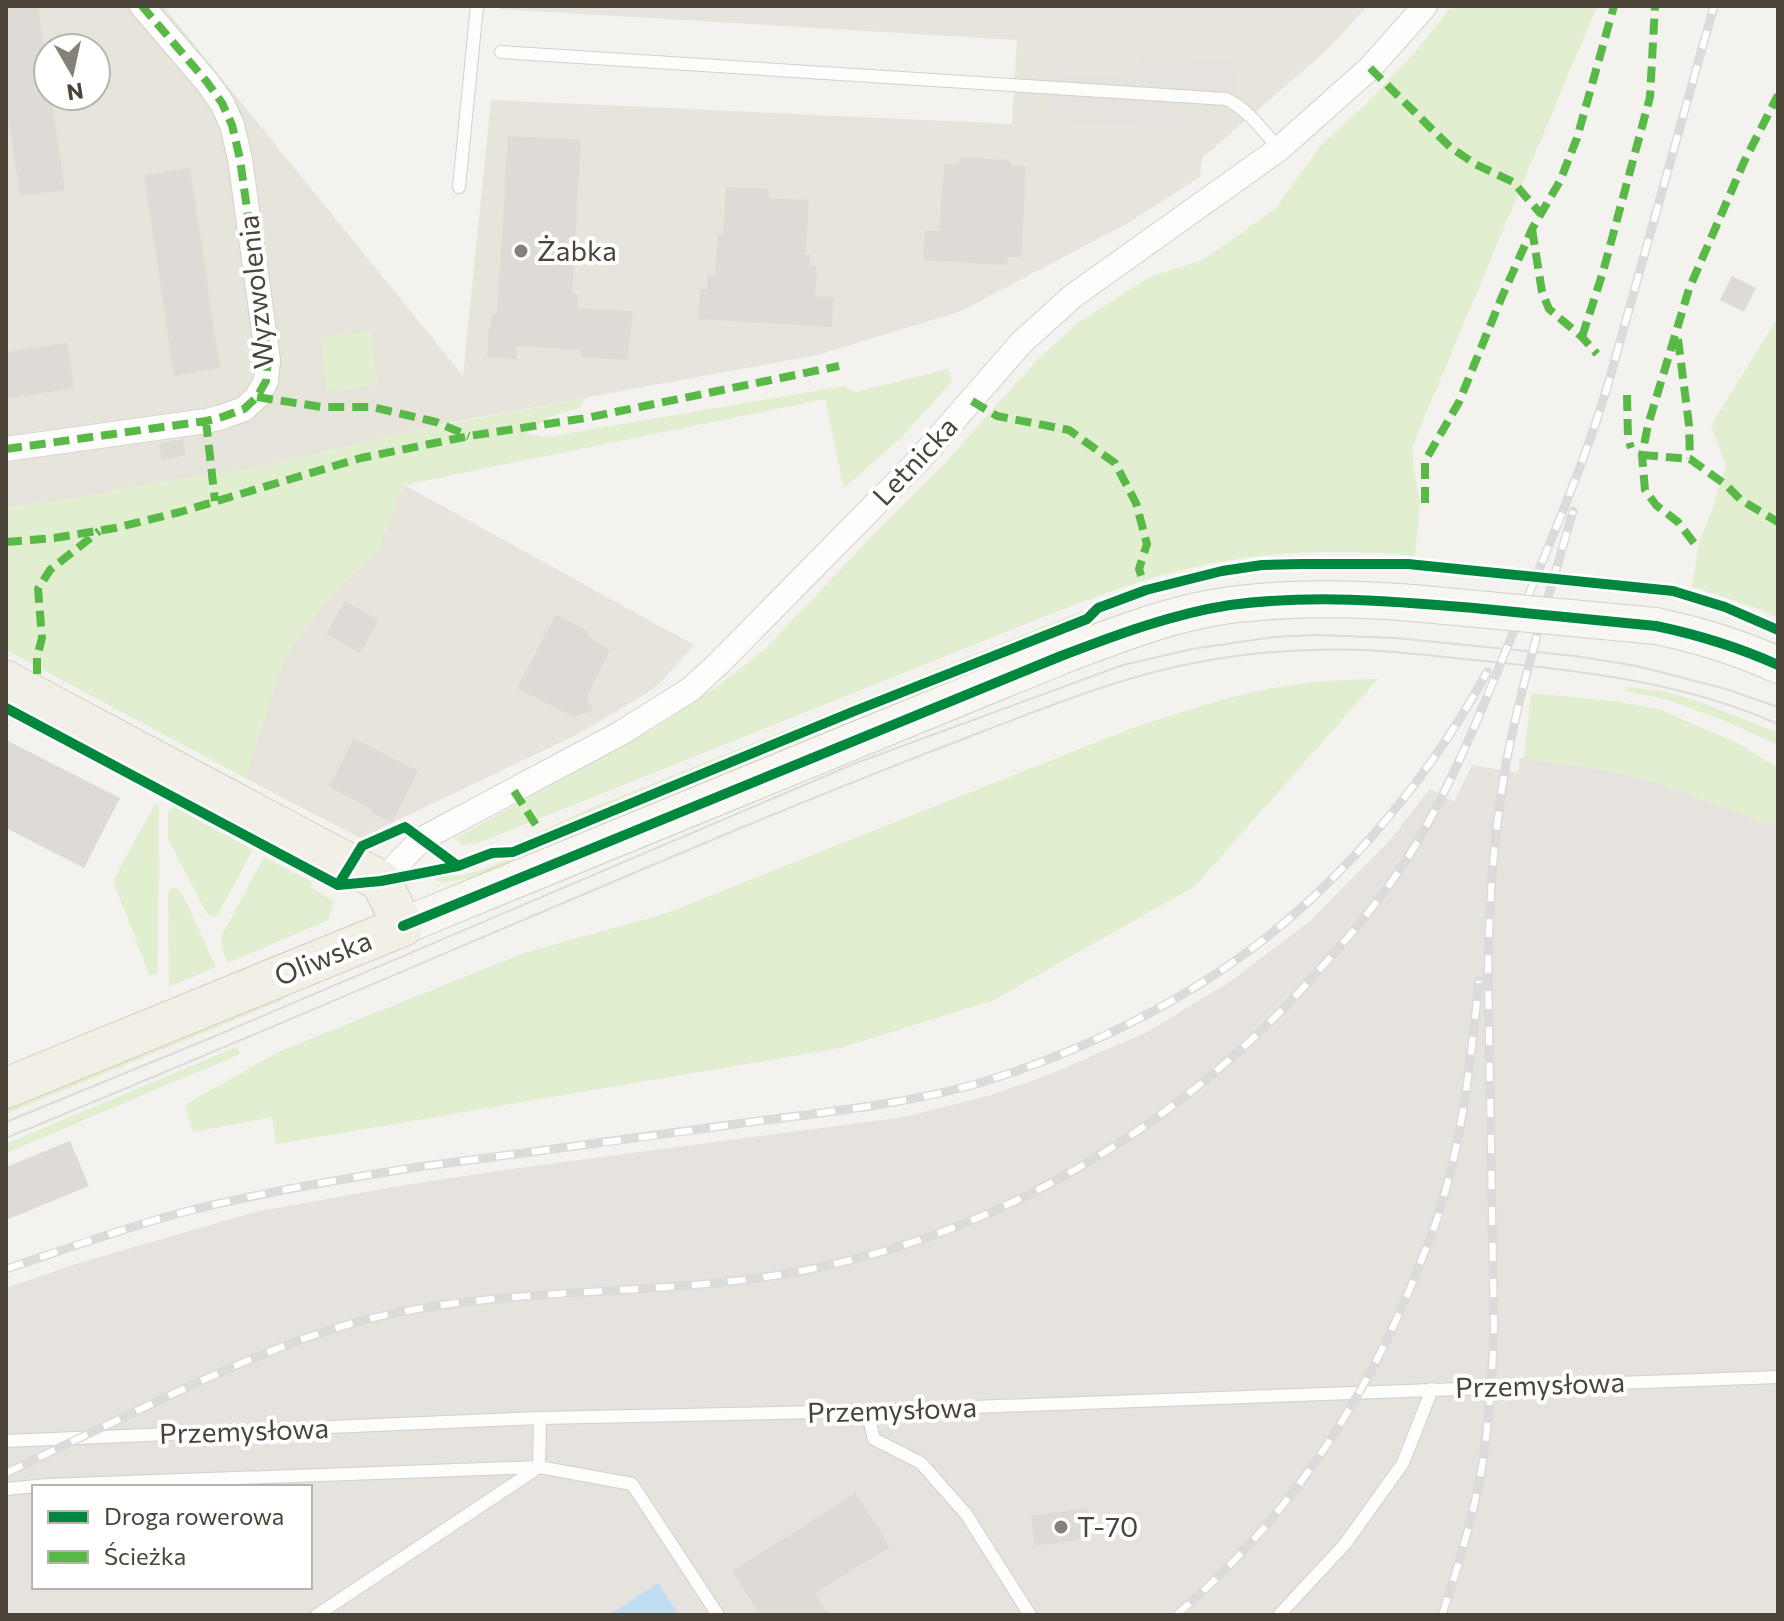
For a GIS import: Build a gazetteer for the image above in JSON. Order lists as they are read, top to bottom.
{
  "streets": {
    "main road": ["Oliwska"],
    "street": ["Wyzwolenia", "Letnicka"],
    "lane": ["Przemysłowa"]
  },
  "places": ["Żabka", "T-70"],
  "legend": ["Droga rowerowa", "Ścieżka"],
  "north": "bottom"
}
